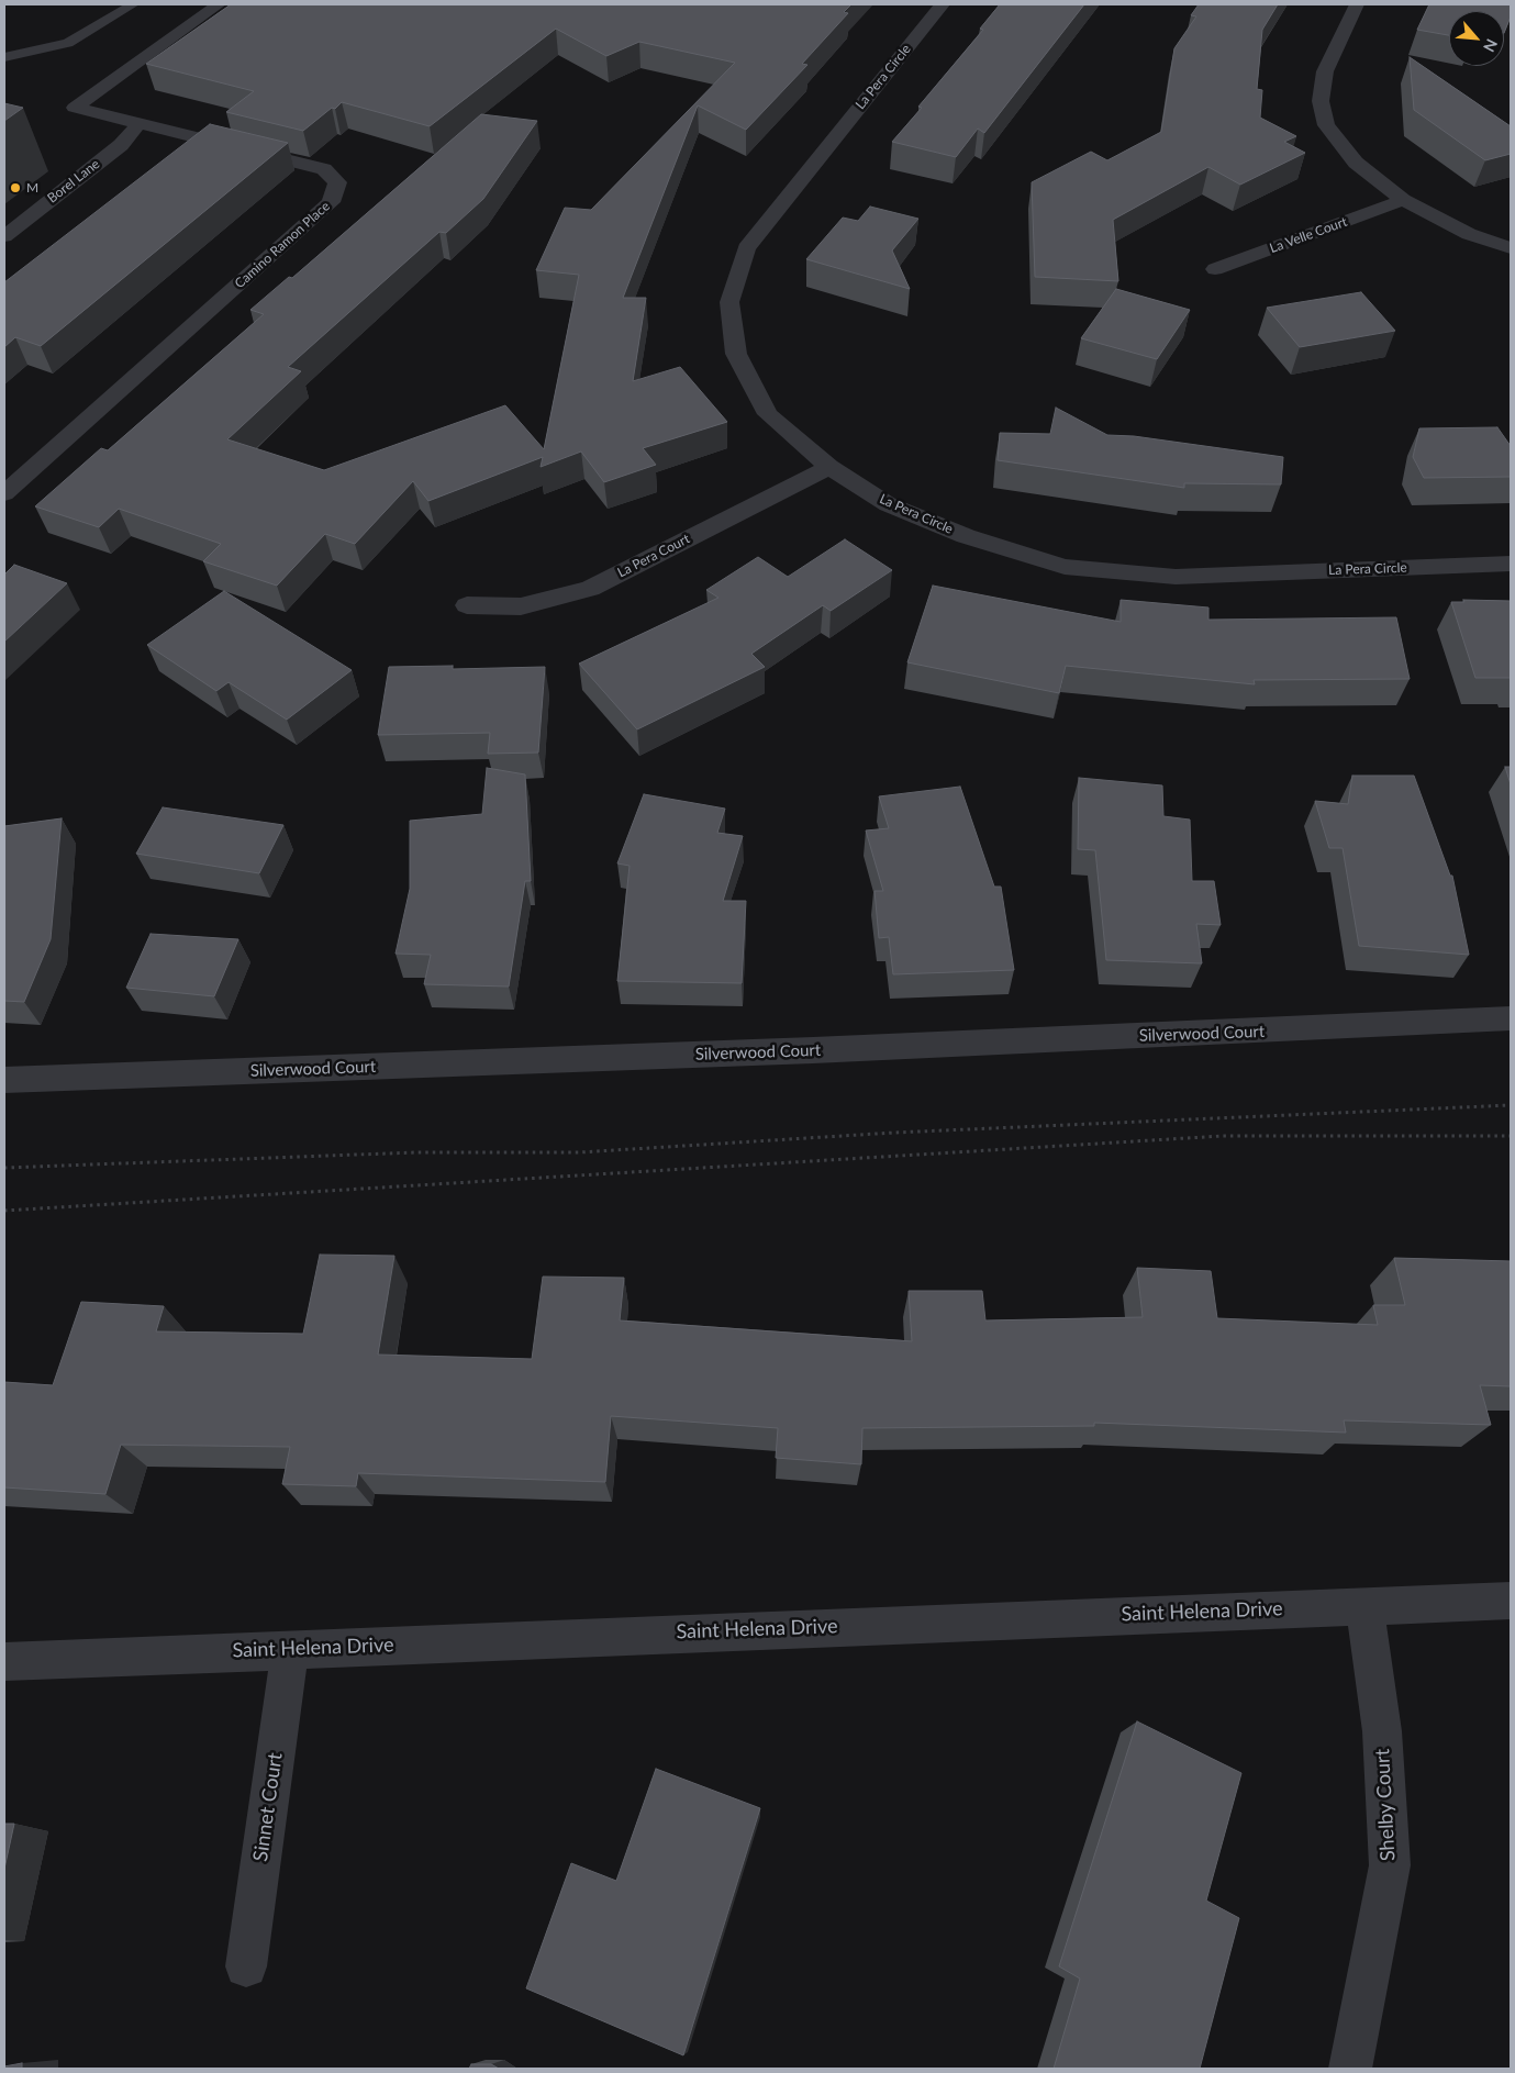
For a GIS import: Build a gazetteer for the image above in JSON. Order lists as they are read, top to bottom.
{
  "streets": {
    "street": [
      "La Pera Circle",
      "Borel Lane",
      "La Velle Court",
      "Camino Ramon Place",
      "La Pera Court",
      "Silverwood Court",
      "Saint Helena Drive",
      "Shelby Court",
      "Sinnet Court"
    ]
  },
  "crossings": [
    ["La Pera Circle", "La Pera Court"],
    ["Borel Lane", "Camino Ramon Place"],
    ["Saint Helena Drive", "Shelby Court"],
    ["Saint Helena Drive", "Sinnet Court"]
  ],
  "places": ["M"],
  "north": "bottom right"
}
